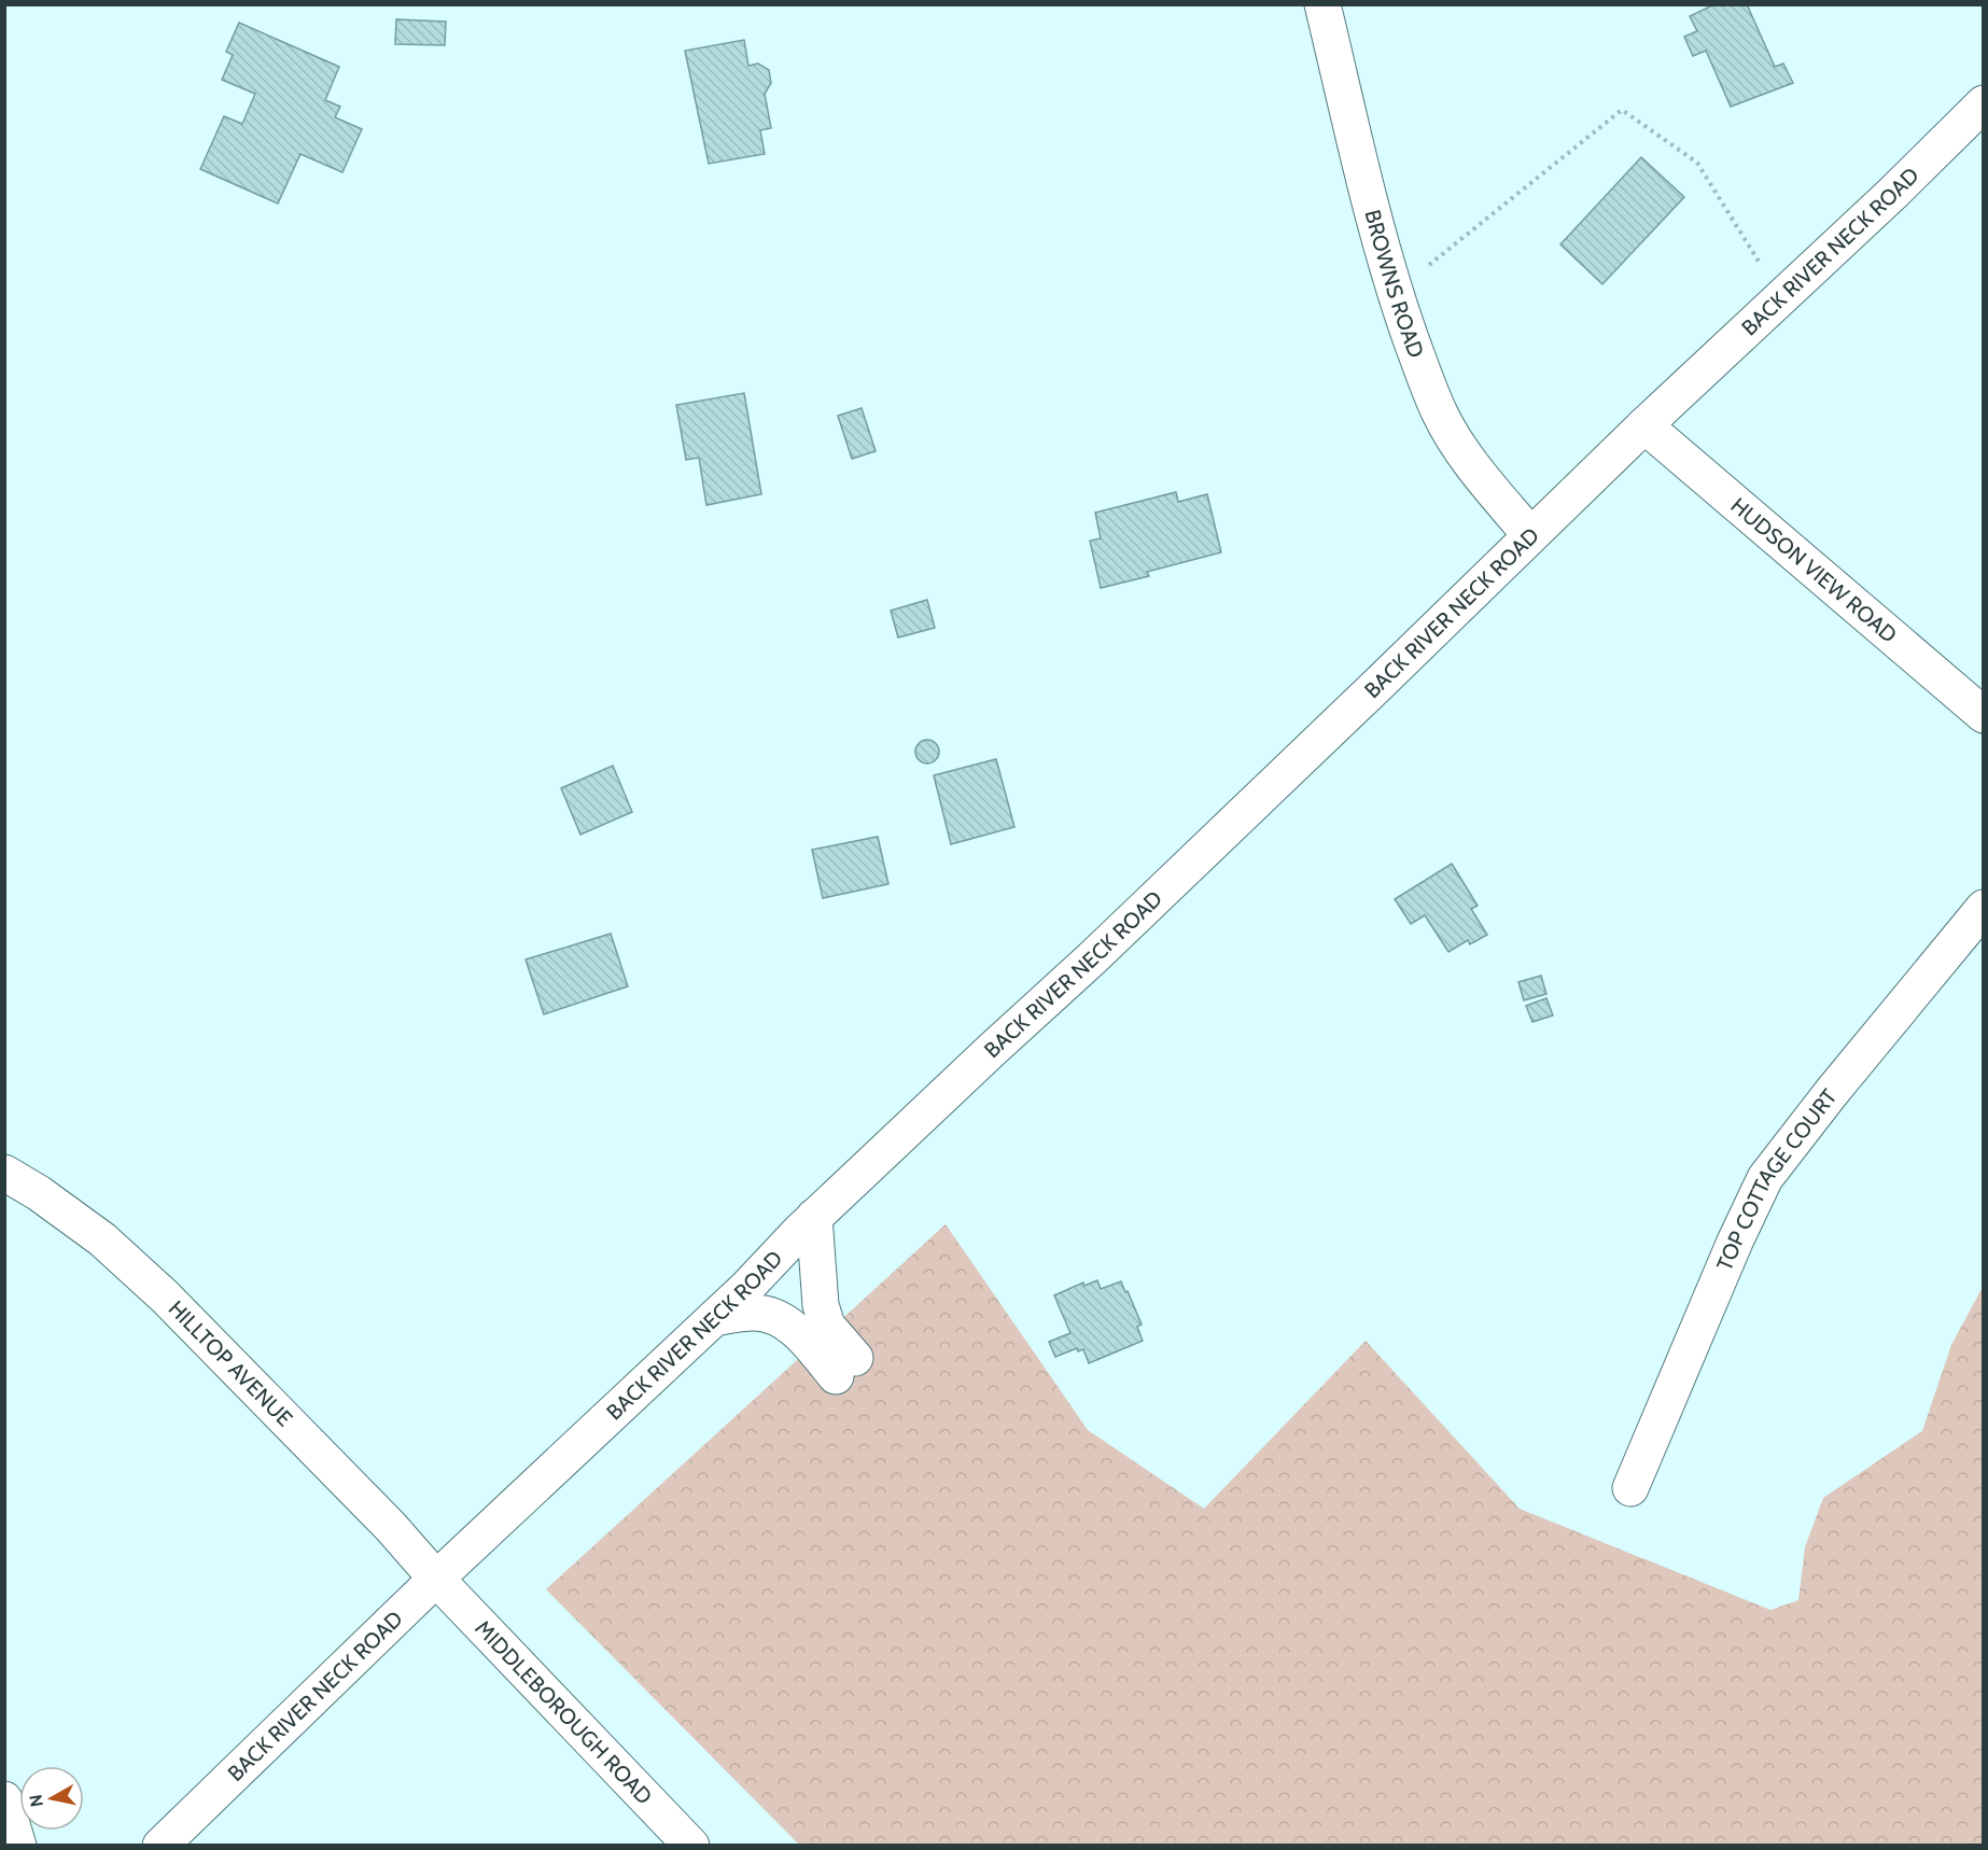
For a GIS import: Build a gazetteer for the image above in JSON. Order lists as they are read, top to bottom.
{
  "streets": {
    "street": [
      "BACK RIVER NECK ROAD",
      "BROWNS ROAD",
      "HUDSON VIEW ROAD",
      "TOP COTTAGE COURT",
      "HILLTOP AVENUE",
      "MIDDLEBOROUGH ROAD"
    ]
  },
  "crossings": [
    ["BACK RIVER NECK ROAD", "BROWNS ROAD"],
    ["BACK RIVER NECK ROAD", "HUDSON VIEW ROAD"],
    ["BACK RIVER NECK ROAD", "HILLTOP AVENUE"],
    ["BACK RIVER NECK ROAD", "MIDDLEBOROUGH ROAD"],
    ["HILLTOP AVENUE", "MIDDLEBOROUGH ROAD"]
  ],
  "north": "left"
}
